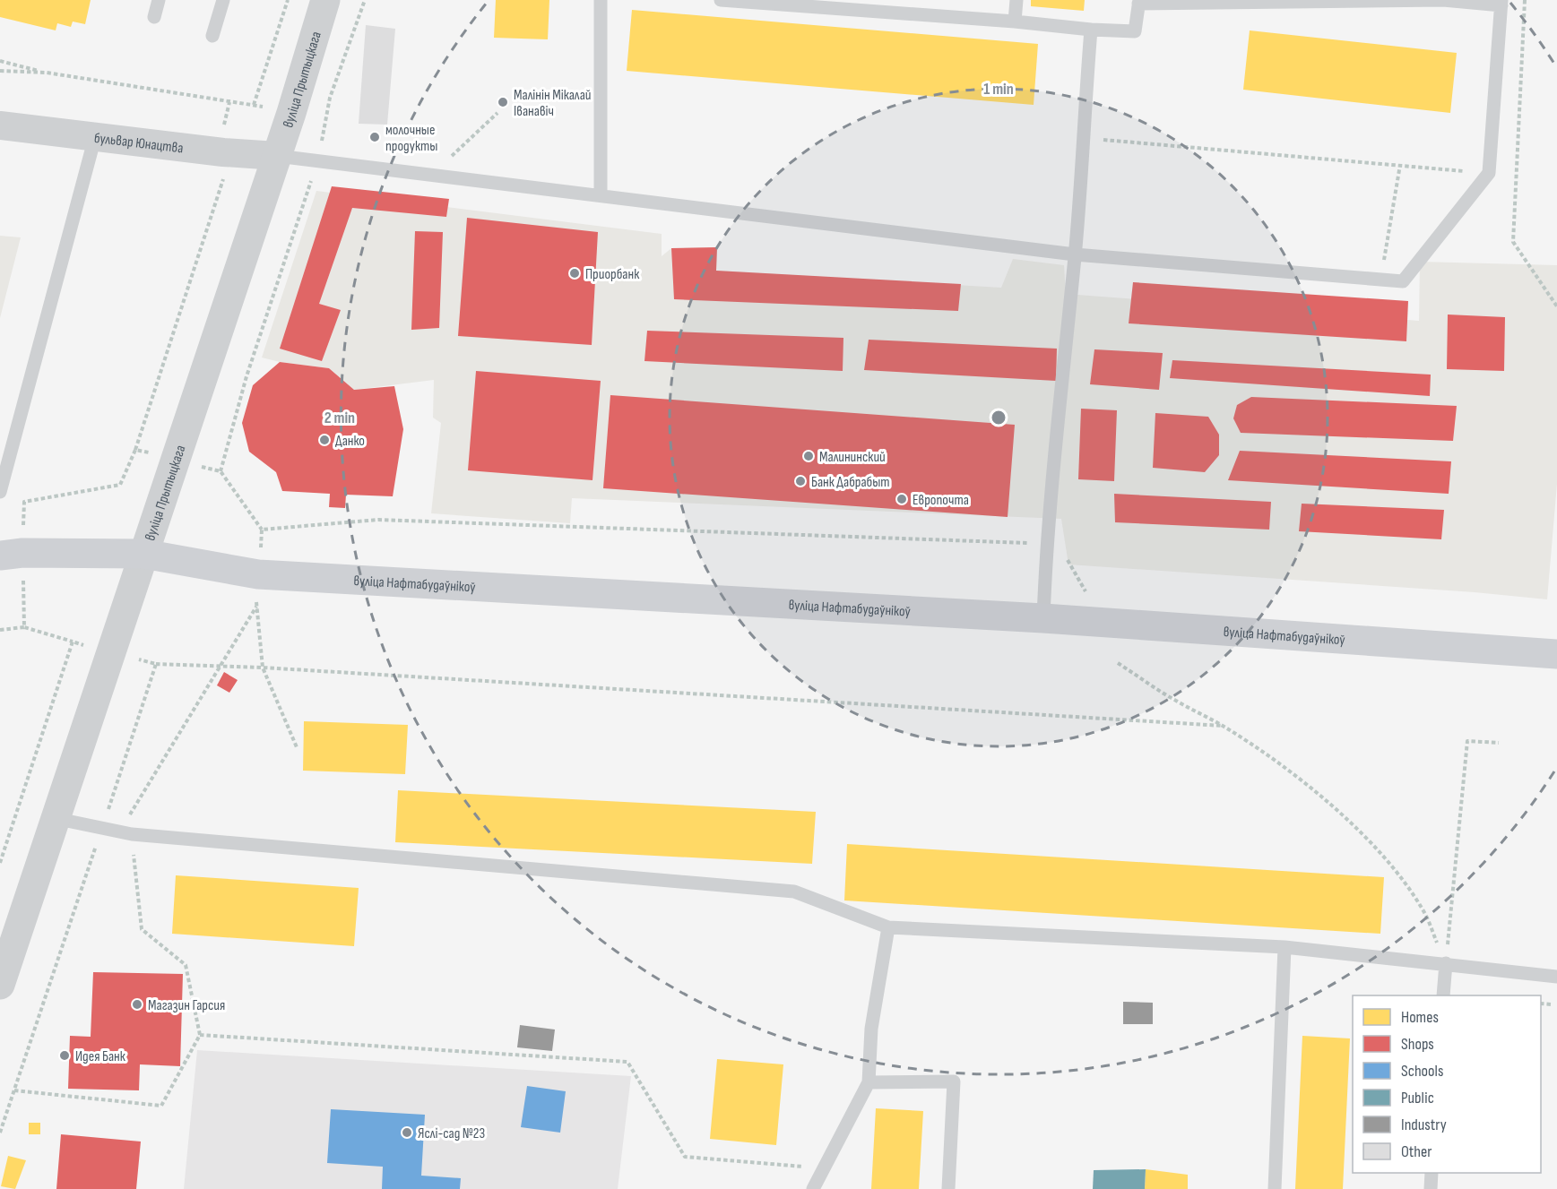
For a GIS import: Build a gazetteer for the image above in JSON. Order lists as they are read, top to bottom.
{
  "streets": {
    "main road": ["вуліца Нафтабудаўнікоў"],
    "street": ["вуліца Прытыцкага", "бульвар Юнацтва"]
  },
  "crossings": [
    ["вуліца Прытыцкага", "бульвар Юнацтва"],
    ["вуліца Прытыцкага", "вуліца Нафтабудаўнікоў"]
  ],
  "places": [
    "Малінін Мікалай Іванавіч",
    "молочные продукты",
    "Приорбанк",
    "Данко",
    "Малининский",
    "Банк Дабрабыт",
    "Европочта",
    "Магазин Гарсия",
    "Идея Банк",
    "Яслі-сад №23"
  ],
  "legend": [
    "Homes",
    "Shops",
    "Schools",
    "Public",
    "Industry",
    "Other"
  ],
  "rings": ["1 min", "2 min"]
}
